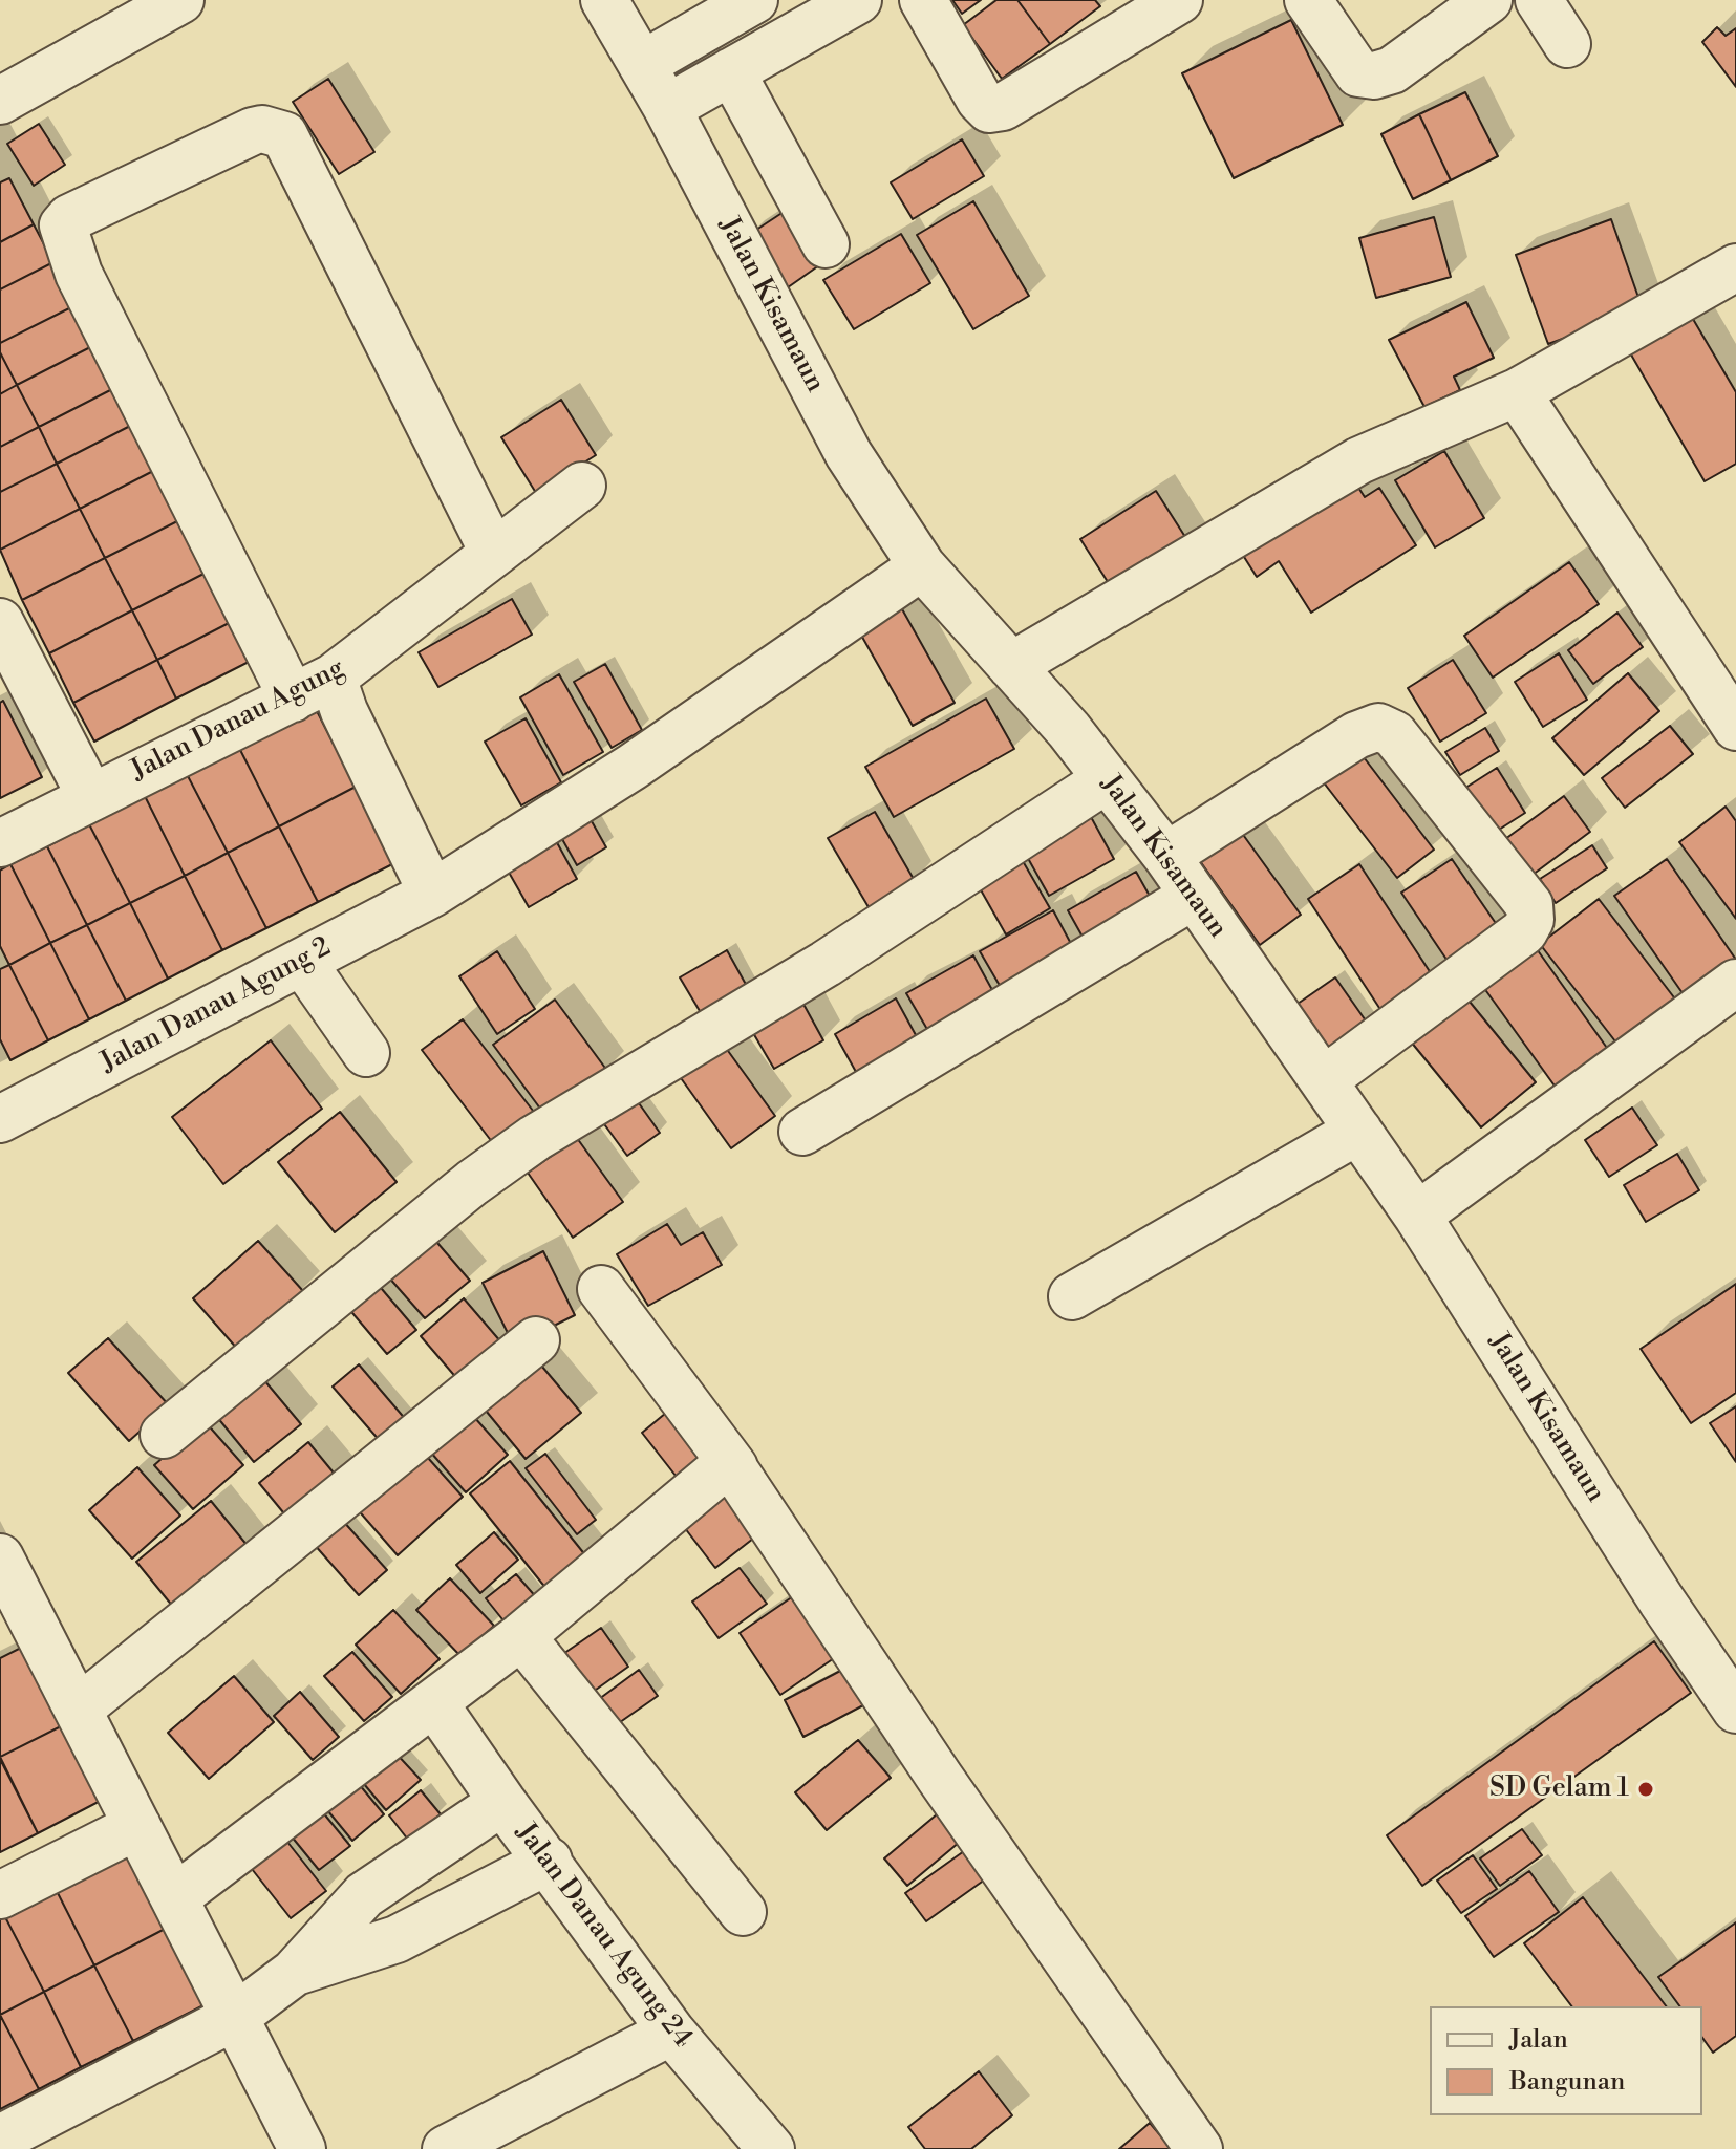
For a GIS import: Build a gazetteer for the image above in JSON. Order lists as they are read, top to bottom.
{
  "streets": {
    "street": [
      "Jalan Kisamaun",
      "Jalan Danau Agung",
      "Jalan Danau Agung 2",
      "Jalan Danau Agung 24"
    ]
  },
  "crossings": [
    ["Jalan Kisamaun", "Jalan Danau Agung 2"]
  ],
  "places": ["SD Gelam 1"],
  "legend": ["Jalan", "Bangunan"]
}
